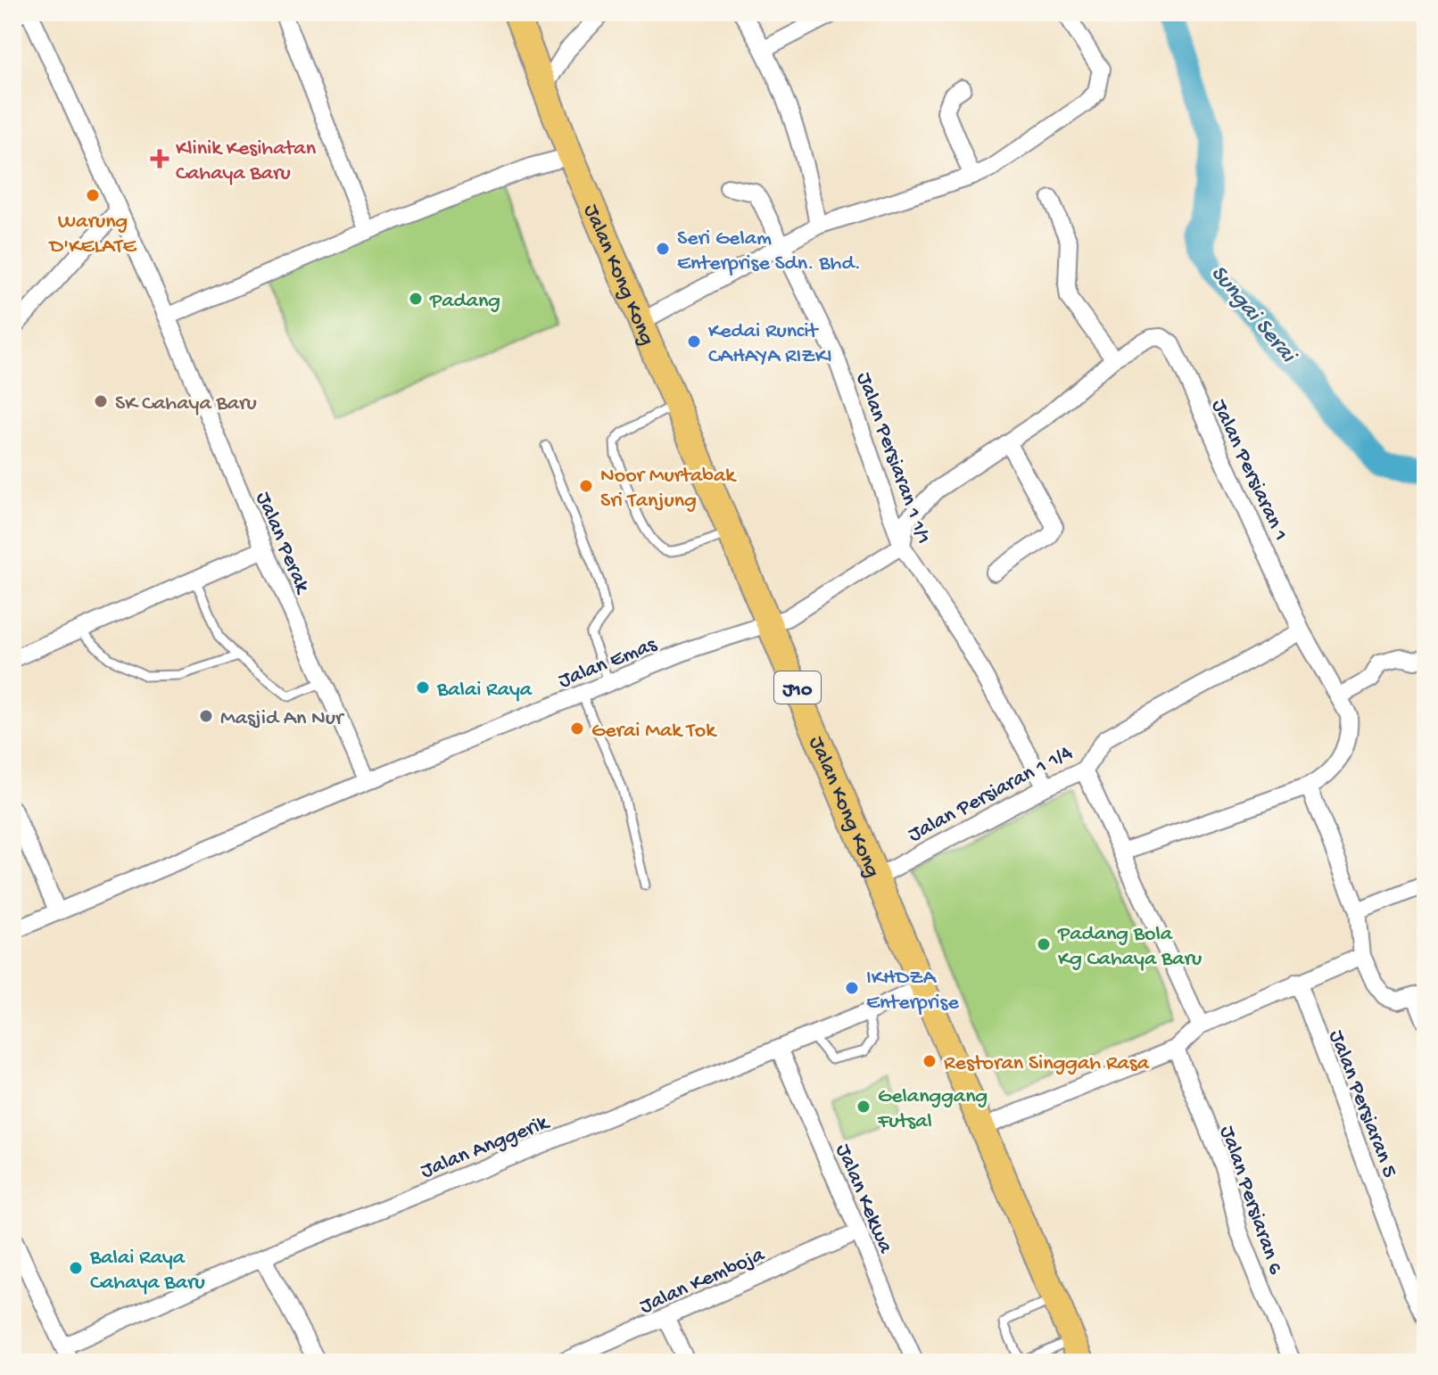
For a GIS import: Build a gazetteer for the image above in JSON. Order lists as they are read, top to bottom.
{
  "streets": {
    "main road": ["Jalan Kong Kong", "J10"],
    "street": [
      "Jalan Persiaran 1 1/1",
      "Jalan Persiaran 1",
      "Jalan Perak",
      "Jalan Emas",
      "Jalan Persiaran 1 1/4",
      "Jalan Persiaran 5",
      "Jalan Anggerik",
      "Jalan Kekwa",
      "Jalan Persiaran 6",
      "Jalan Kemboja"
    ]
  },
  "crossings": [
    ["Jalan Kong Kong", "Jalan Emas"],
    ["Jalan Kong Kong", "Jalan Persiaran 1 1/4"],
    ["Jalan Kong Kong", "Jalan Anggerik"],
    ["Jalan Persiaran 1 1/1", "Jalan Emas"],
    ["Jalan Persiaran 1 1/1", "Jalan Persiaran 1 1/4"],
    ["Jalan Persiaran 1", "Jalan Persiaran 1 1/4"],
    ["Jalan Perak", "Jalan Emas"],
    ["Jalan Anggerik", "Jalan Kekwa"],
    ["Jalan Kekwa", "Jalan Kemboja"]
  ],
  "water": ["Sungai Serai"],
  "places": {
    "health": ["Klinik Kesihatan Cahaya Baru"],
    "other": [
      "Warung D'KELATE",
      "Seri Gelam Enterprise Sdn. Bhd.",
      "Padang",
      "Kedai Runcit CAHAYA RIZKI",
      "SK Cahaya Baru",
      "Noor Murtabak Sri Tanjung",
      "Balai Raya",
      "Masjid An Nur",
      "Gerai Mak Tok",
      "Padang Bola Kg Cahaya Baru",
      "IKHDZA Enterprise",
      "Restoran Singgah Rasa",
      "Gelanggang Futsal",
      "Balai Raya Cahaya Baru"
    ]
  }
}
